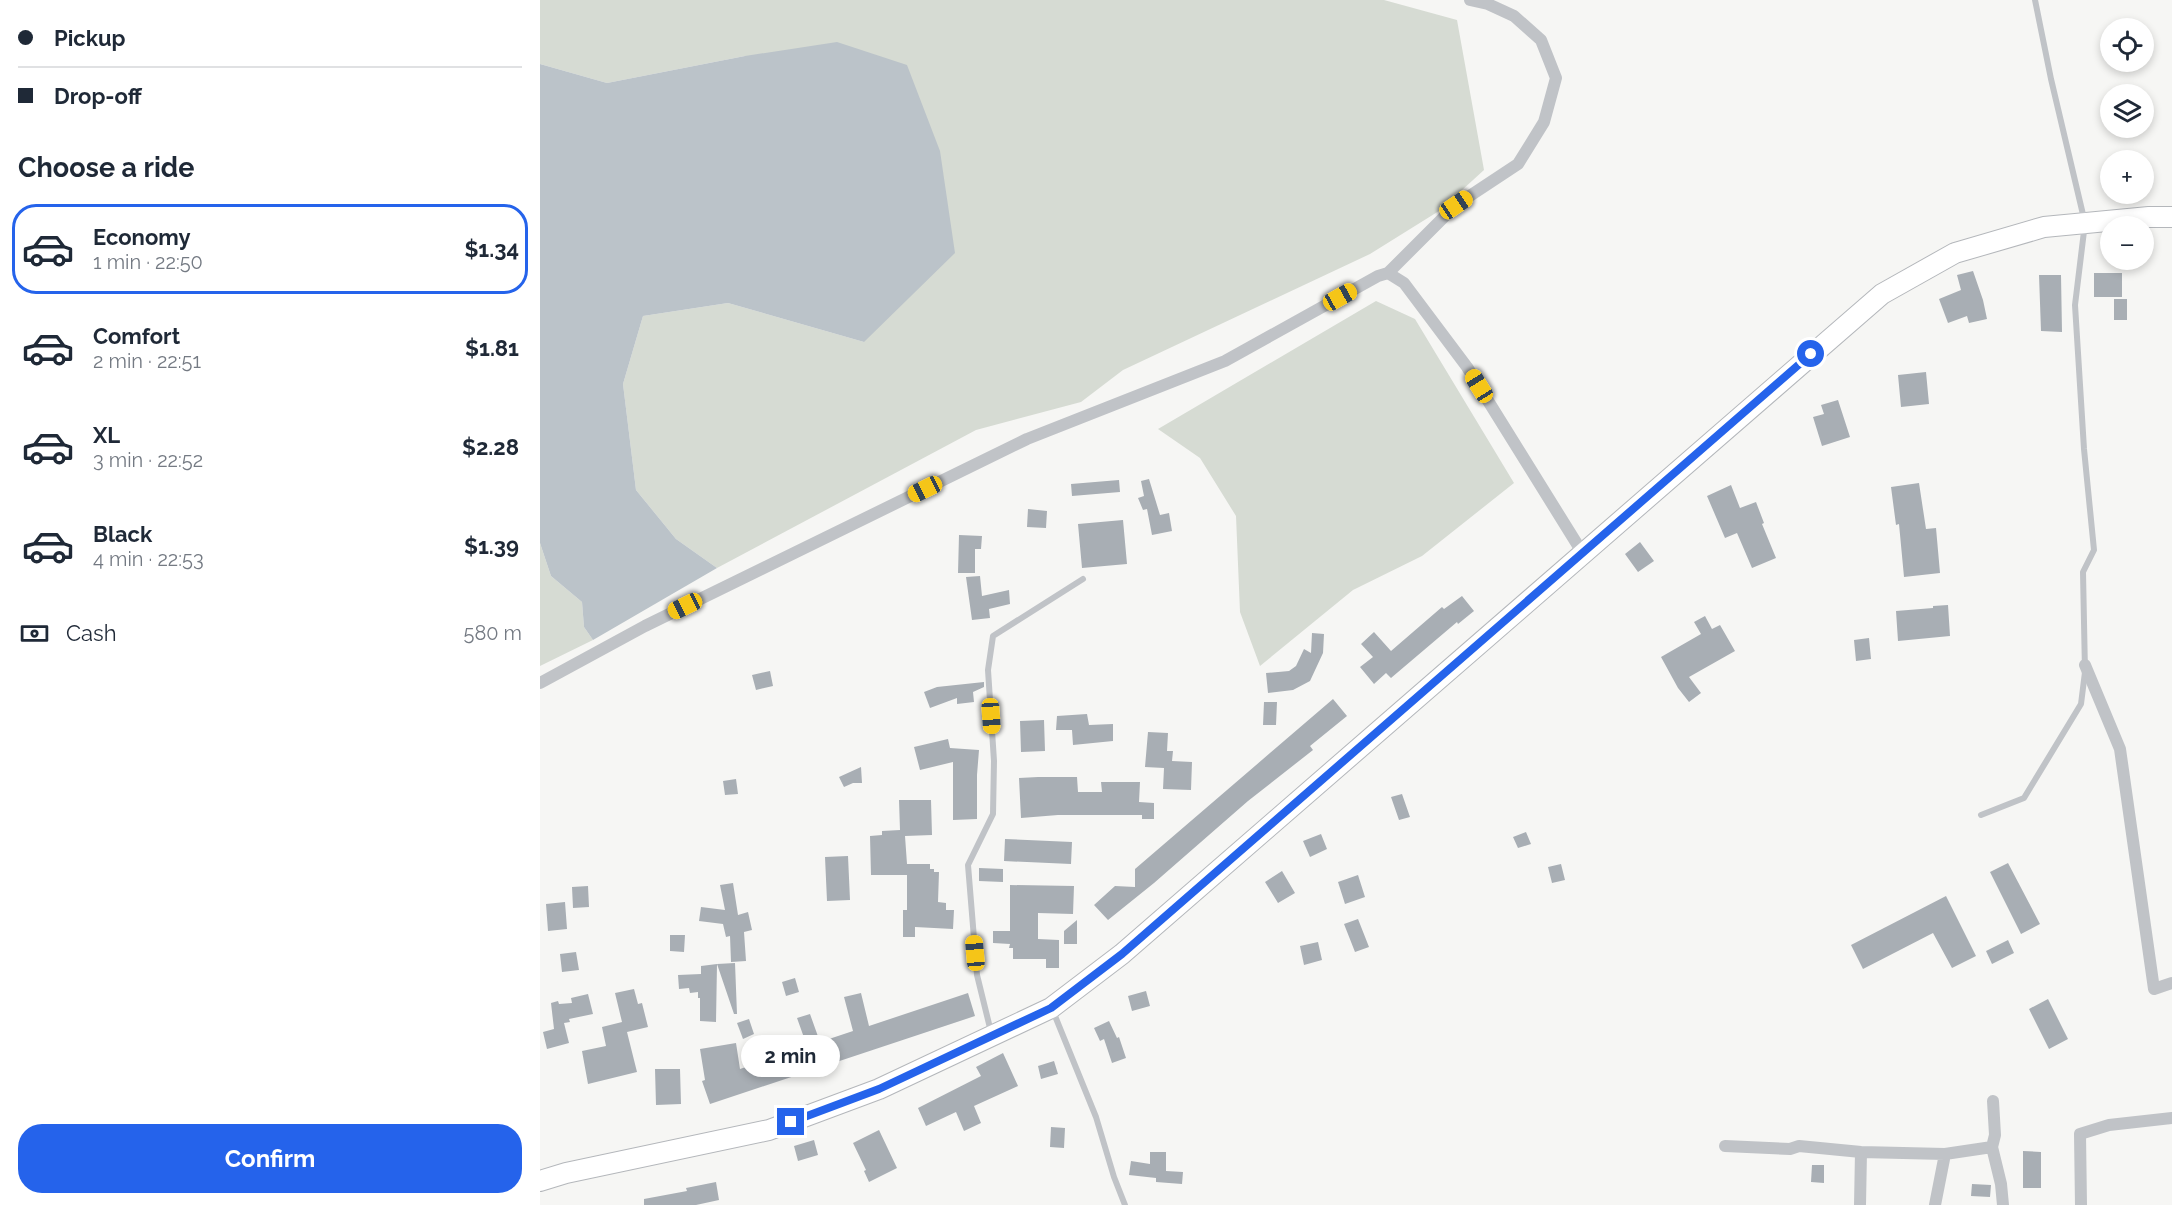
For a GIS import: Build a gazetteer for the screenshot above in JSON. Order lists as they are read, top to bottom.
{
  "page": {
    "banner": ["Pickup", "Drop-off"],
    "map_buttons": ["+", "−"],
    "heading": "Choose a ride",
    "list": [
      {
        "name": "Economy",
        "note": "1 min · 22:50",
        "value": "$1.34"
      },
      {
        "name": "Comfort",
        "note": "2 min · 22:51",
        "value": "$1.81"
      },
      {
        "name": "XL",
        "note": "3 min · 22:52",
        "value": "$2.28"
      },
      {
        "name": "Black",
        "note": "4 min · 22:53",
        "value": "$1.39"
      }
    ],
    "pay": ["Cash", "580 m"],
    "bubble": "2 min",
    "buttons": "Confirm"
  }
}
